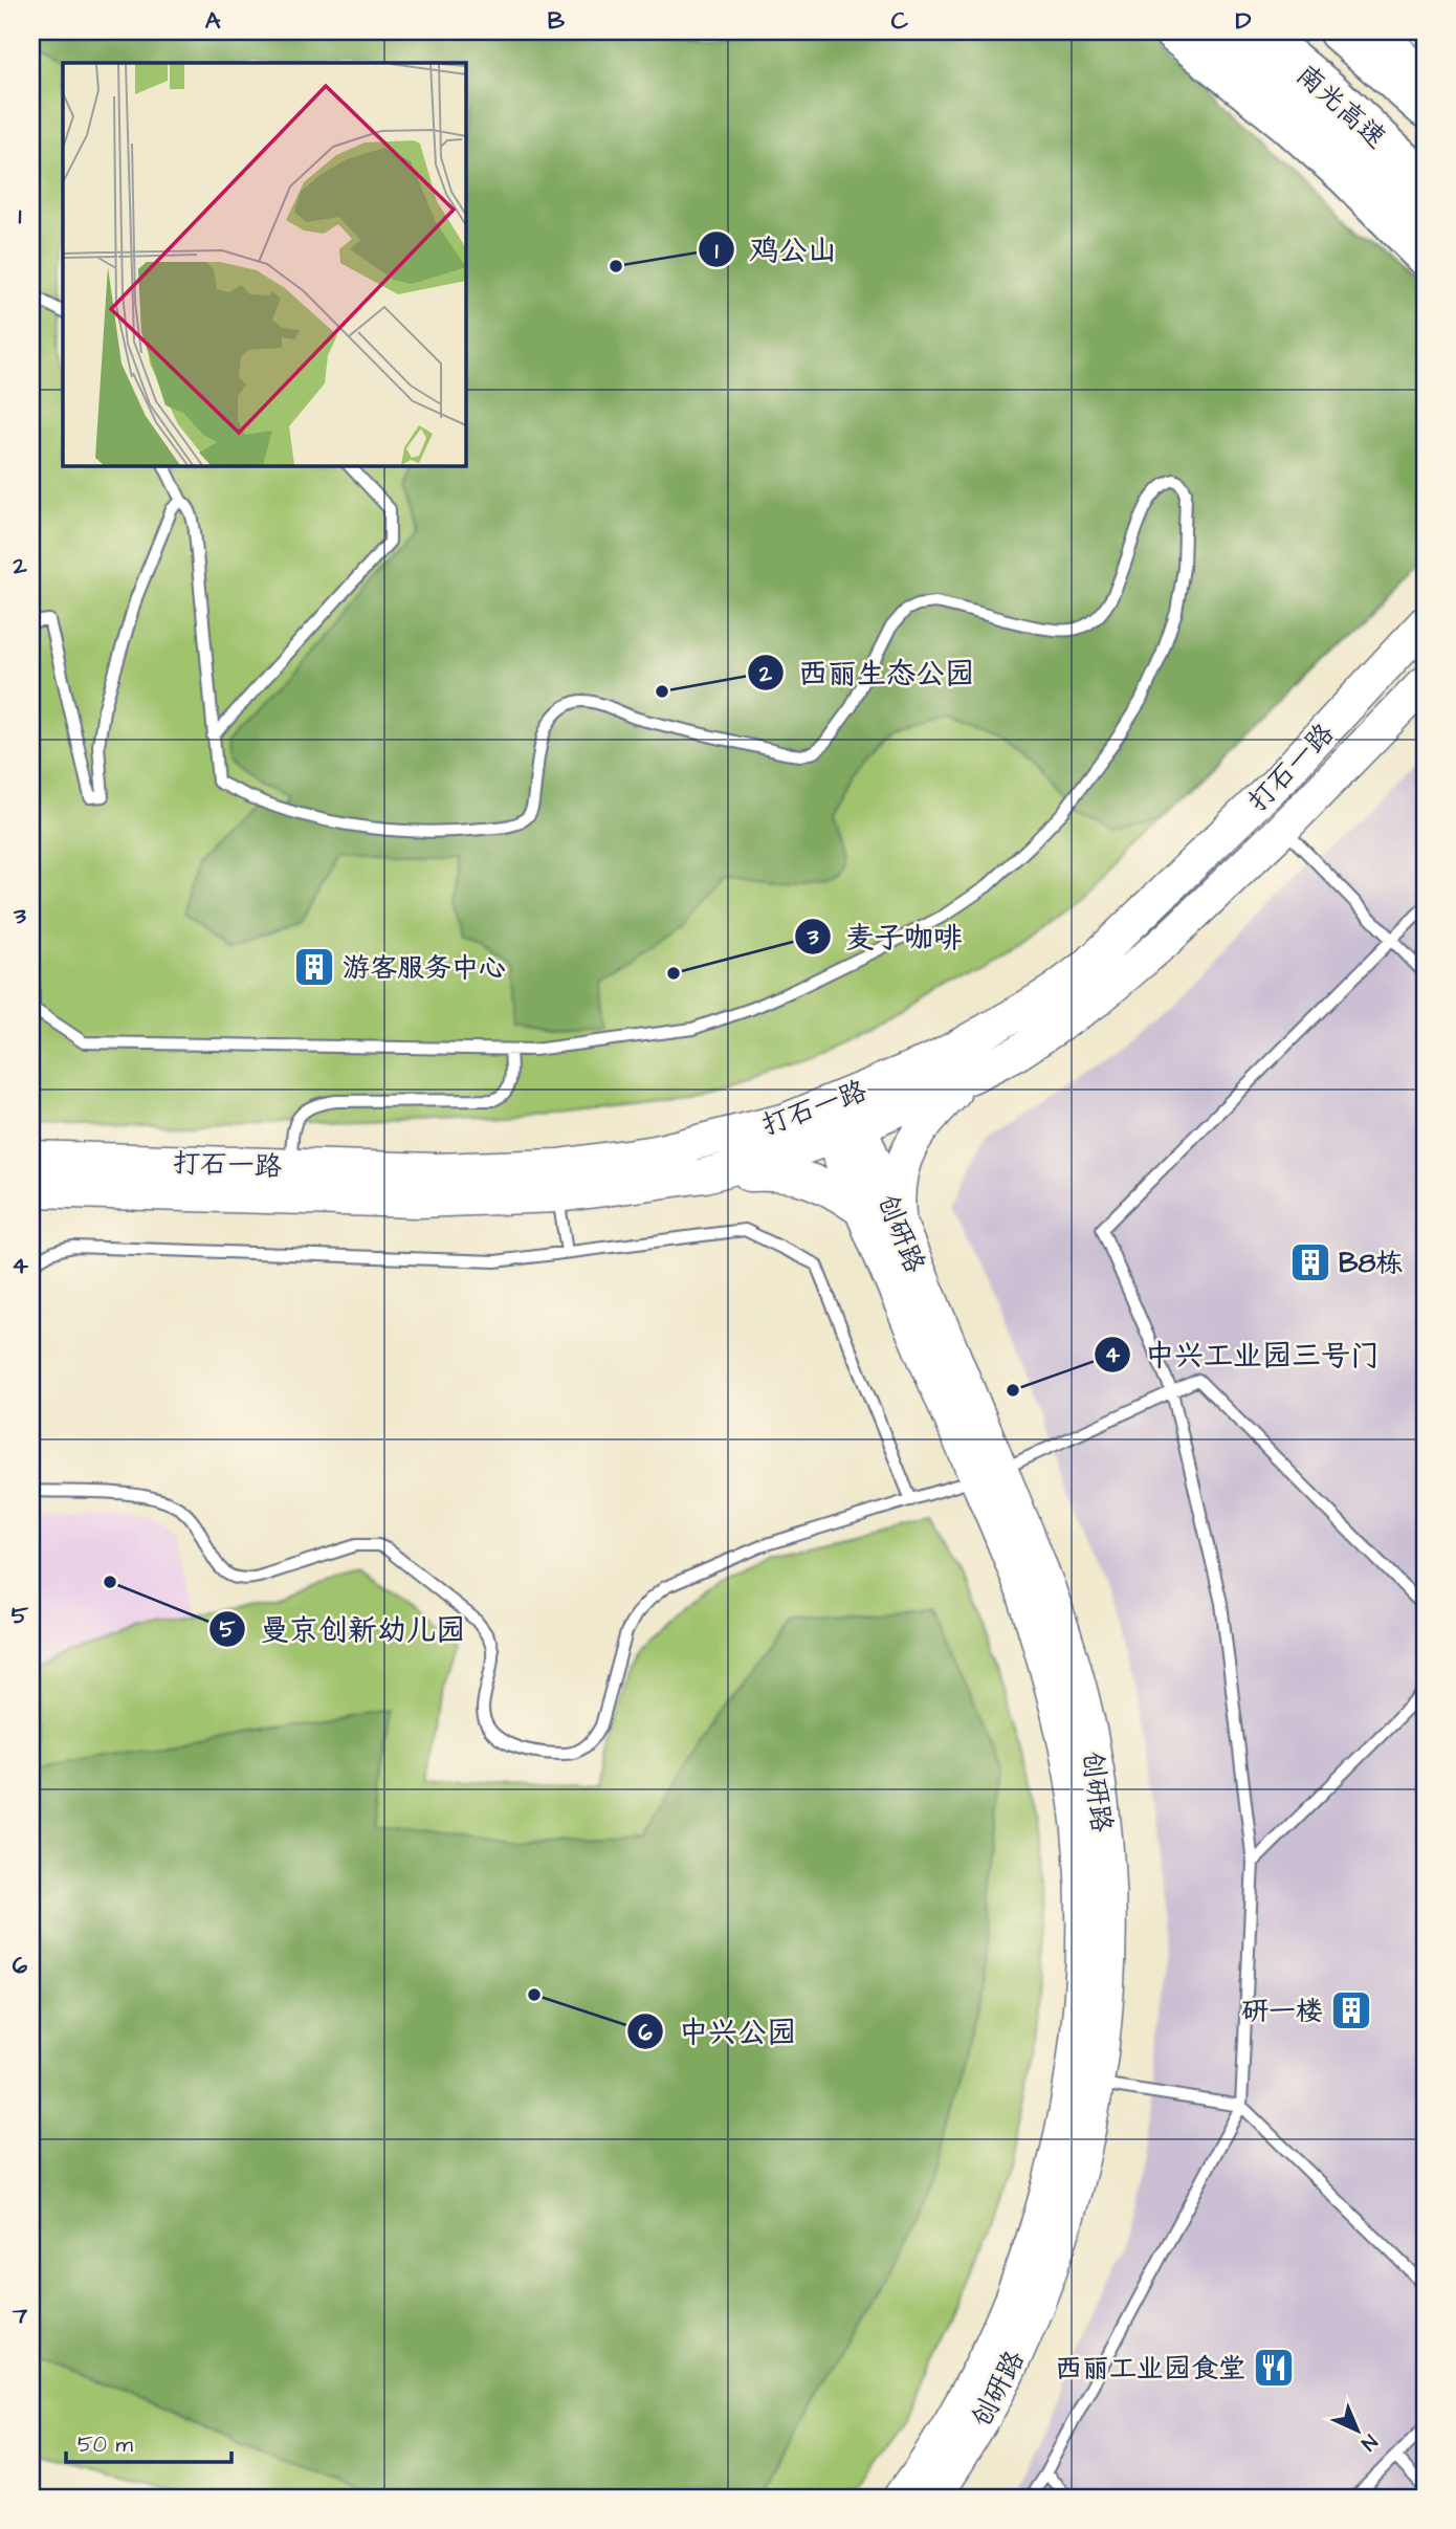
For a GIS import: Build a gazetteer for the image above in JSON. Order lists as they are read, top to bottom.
{
  "streets": {
    "highway": ["南光高速"],
    "main road": ["打石一路", "创研路"]
  },
  "crossings": [
    ["打石一路", "创研路"]
  ],
  "places": {
    "other": [
      "鸡公山",
      "西丽生态公园",
      "麦子咖啡",
      "中兴工业园三号门",
      "曼京创新幼儿园",
      "中兴公园"
    ],
    "building": ["游客服务中心", "B8栋", "研一楼"],
    "restaurant": ["西丽工业园食堂"]
  },
  "scale_bar": "50 m",
  "north": "bottom right",
  "grid": {
    "columns": [
      "A",
      "B",
      "C",
      "D"
    ],
    "rows": [
      "1",
      "2",
      "3",
      "4",
      "5",
      "6",
      "7"
    ]
  }
}
